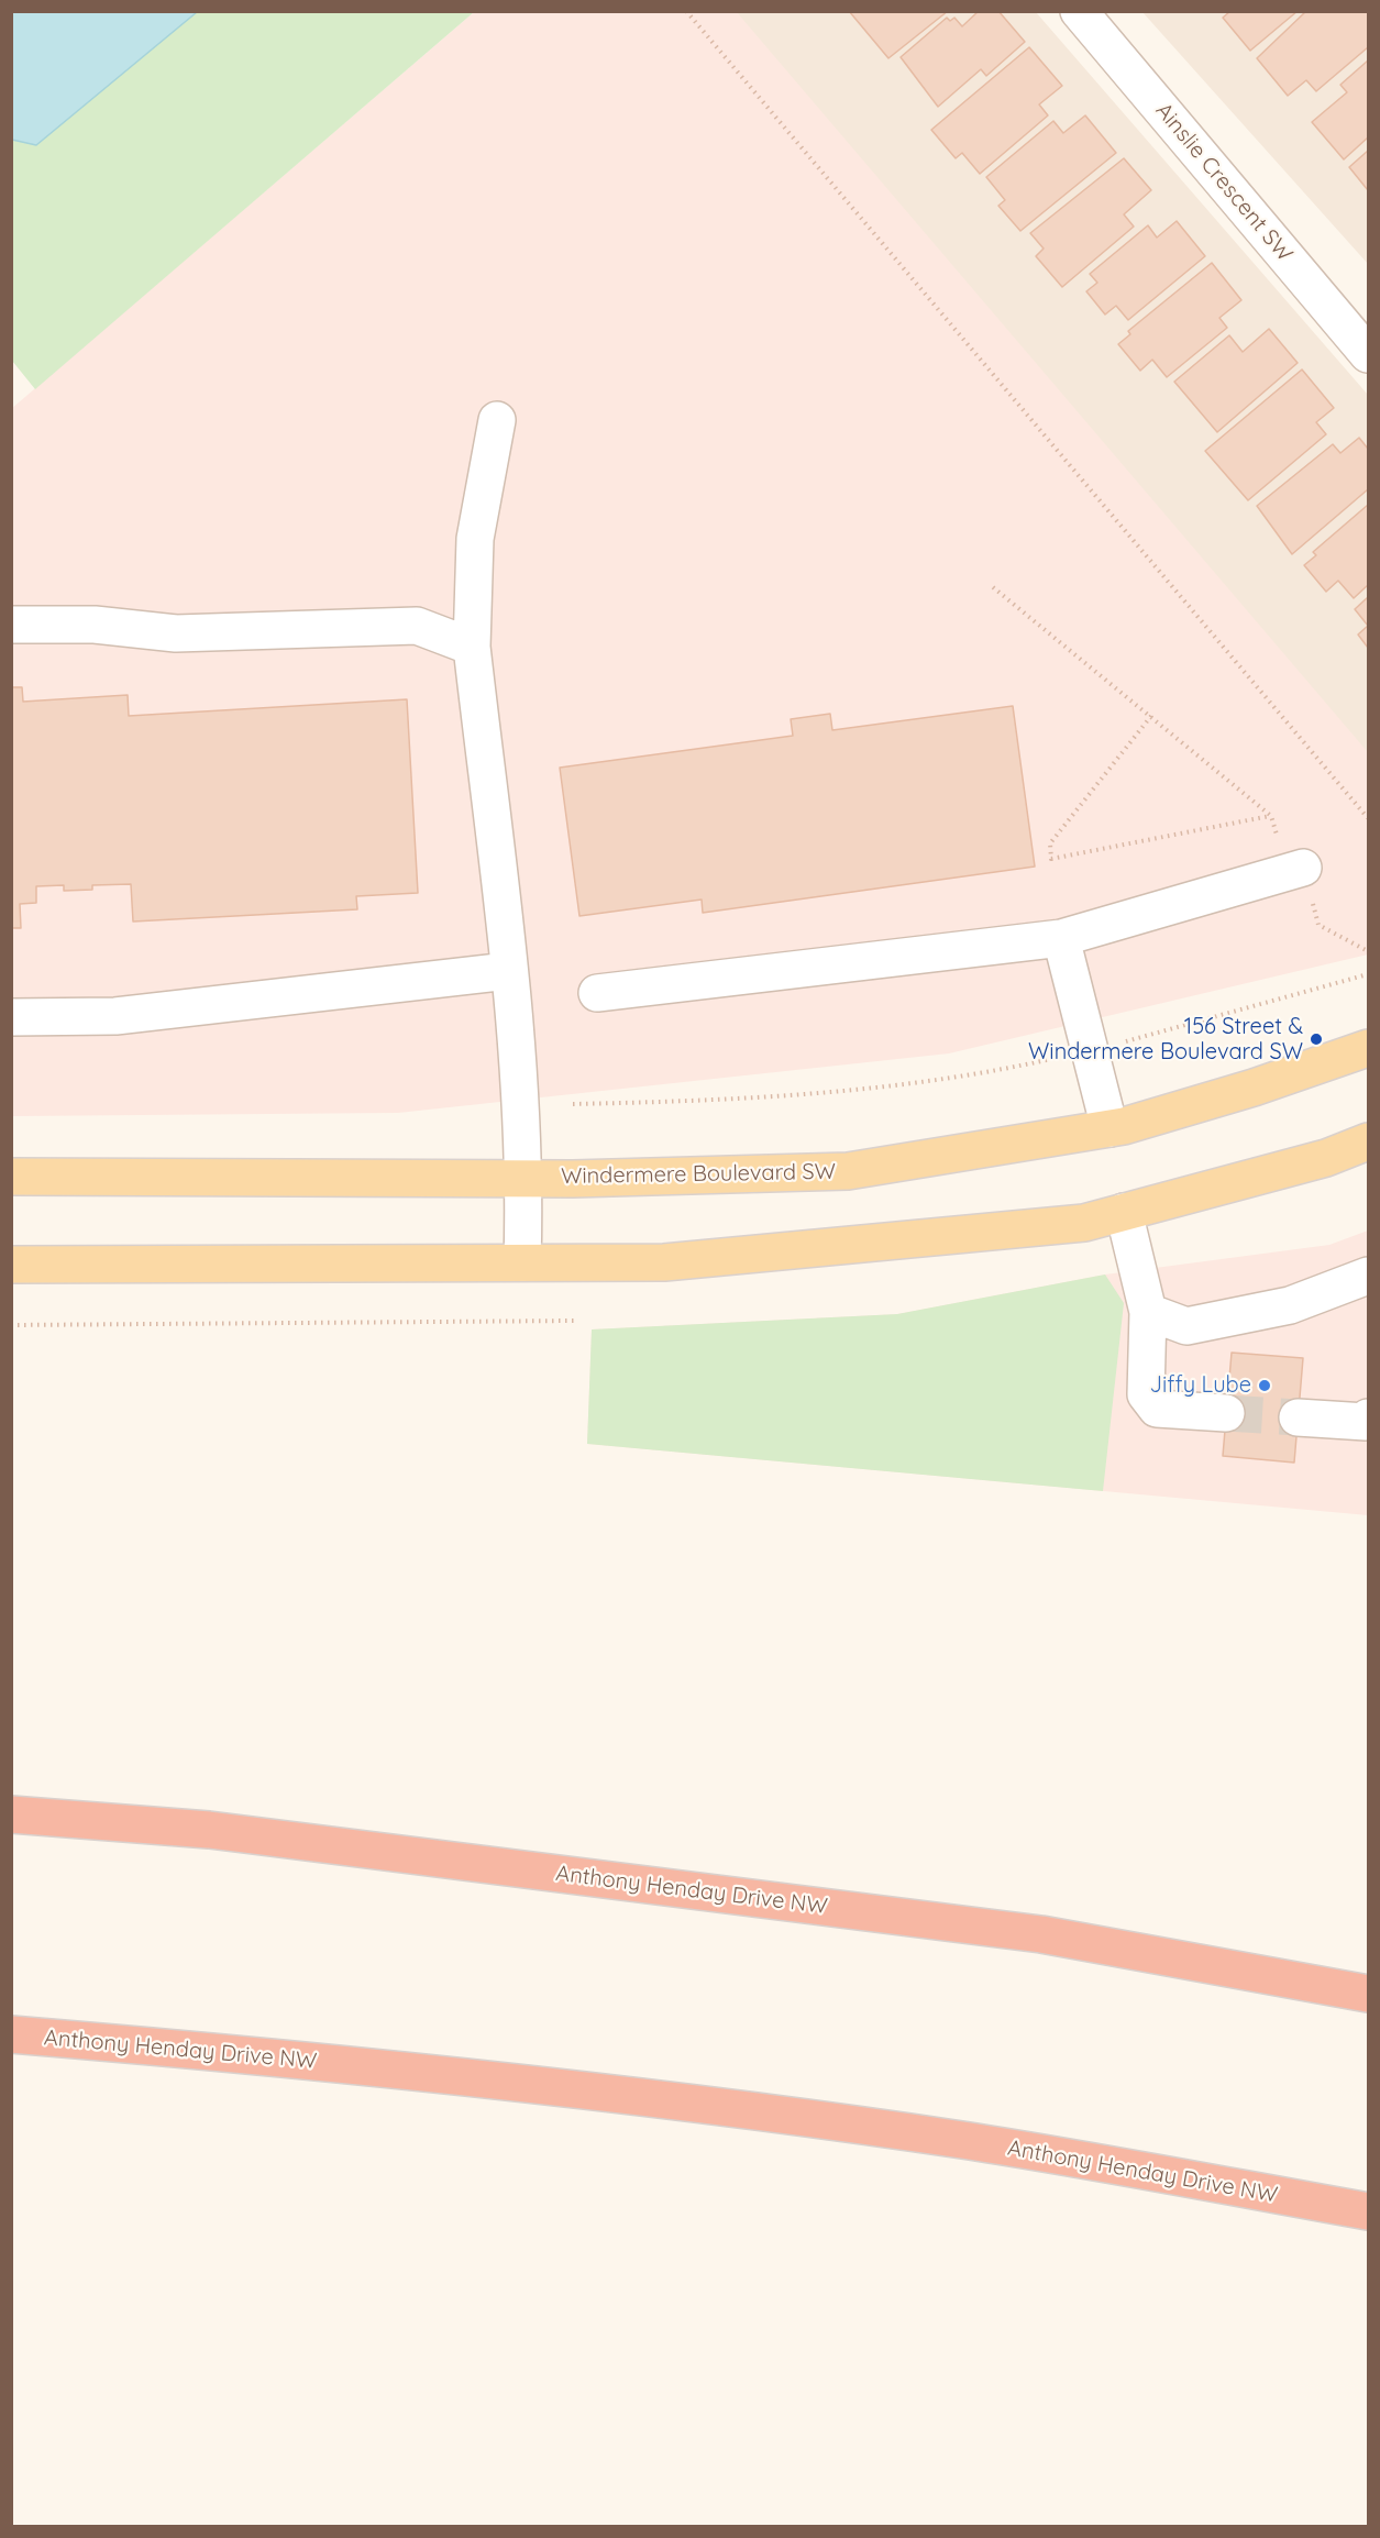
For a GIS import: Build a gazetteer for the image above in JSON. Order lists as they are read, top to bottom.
{
  "streets": {
    "highway": ["Anthony Henday Drive NW"],
    "main road": ["Windermere Boulevard SW"],
    "street": ["Ainslie Crescent SW"]
  },
  "places": ["156 Street & Windermere Boulevard SW", "Jiffy Lube"]
}
